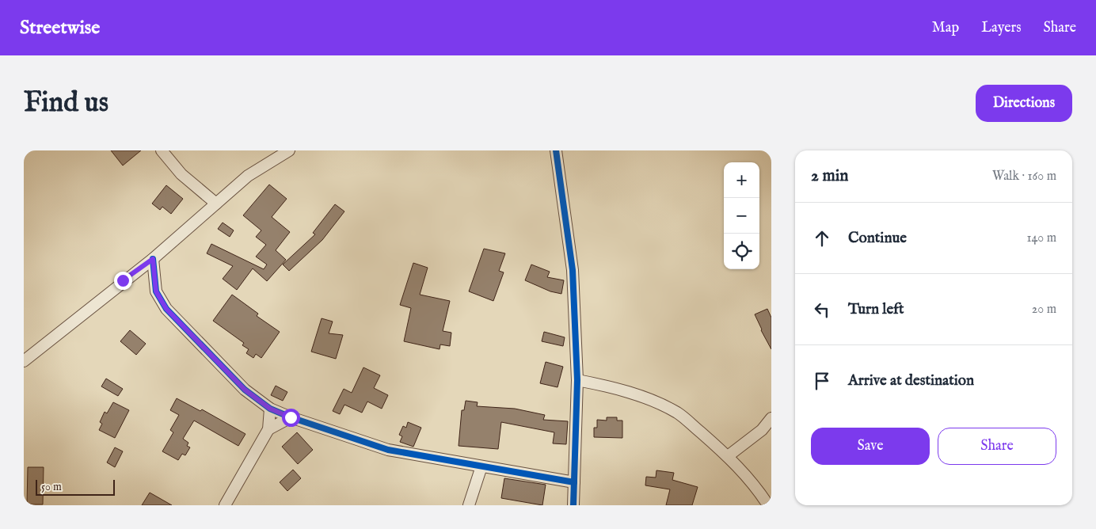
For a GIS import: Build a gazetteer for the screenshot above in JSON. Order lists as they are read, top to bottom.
{
  "scale_bar": "50 m",
  "page": {
    "header": "Streetwise",
    "nav": ["Map", "Layers", "Share"],
    "buttons": [
      "Directions",
      ["Save", "Share"]
    ],
    "title": "Find us",
    "heading": ["2 min", "Walk · 160 m"],
    "map_buttons": ["+", "−"],
    "list": [
      ["Continue", "140 m"],
      ["Turn left", "20 m"],
      "Arrive at destination"
    ],
    "scale": "50 m"
  }
}
